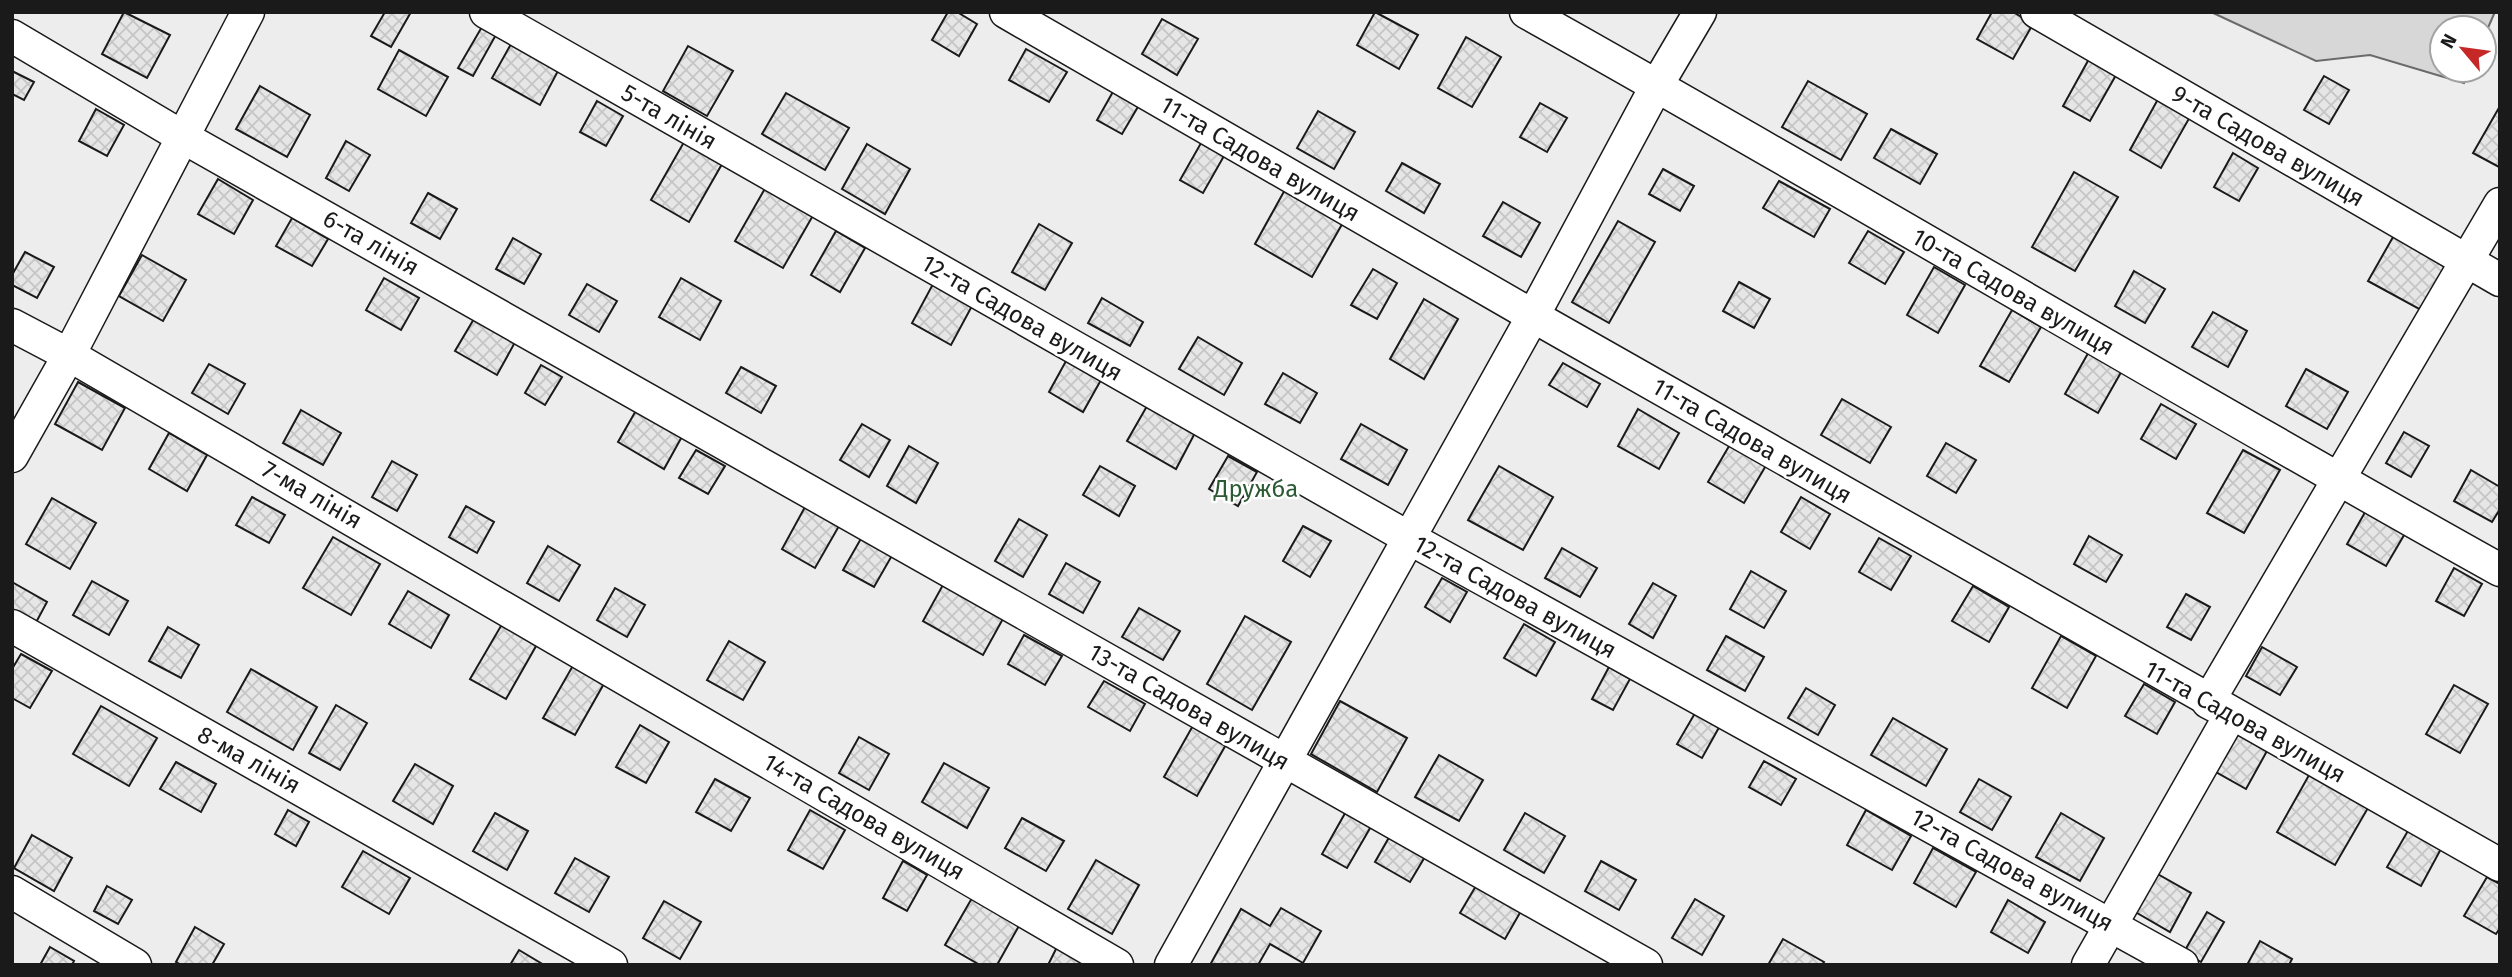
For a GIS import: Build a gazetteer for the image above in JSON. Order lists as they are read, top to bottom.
{
  "streets": {
    "street": [
      "5-та лінія",
      "9-та Садова вулиця",
      "11-та Садова вулиця",
      "6-та лінія",
      "10-та Садова вулиця",
      "12-та Садова вулиця",
      "7-ма лінія",
      "13-та Садова вулиця",
      "8-ма лінія",
      "14-та Садова вулиця"
    ]
  },
  "crossings": [
    ["5-та лінія", "12-та Садова вулиця"],
    ["6-та лінія", "13-та Садова вулиця"],
    ["7-ма лінія", "14-та Садова вулиця"]
  ],
  "parks": ["Дружба"],
  "north": "top left"
}
